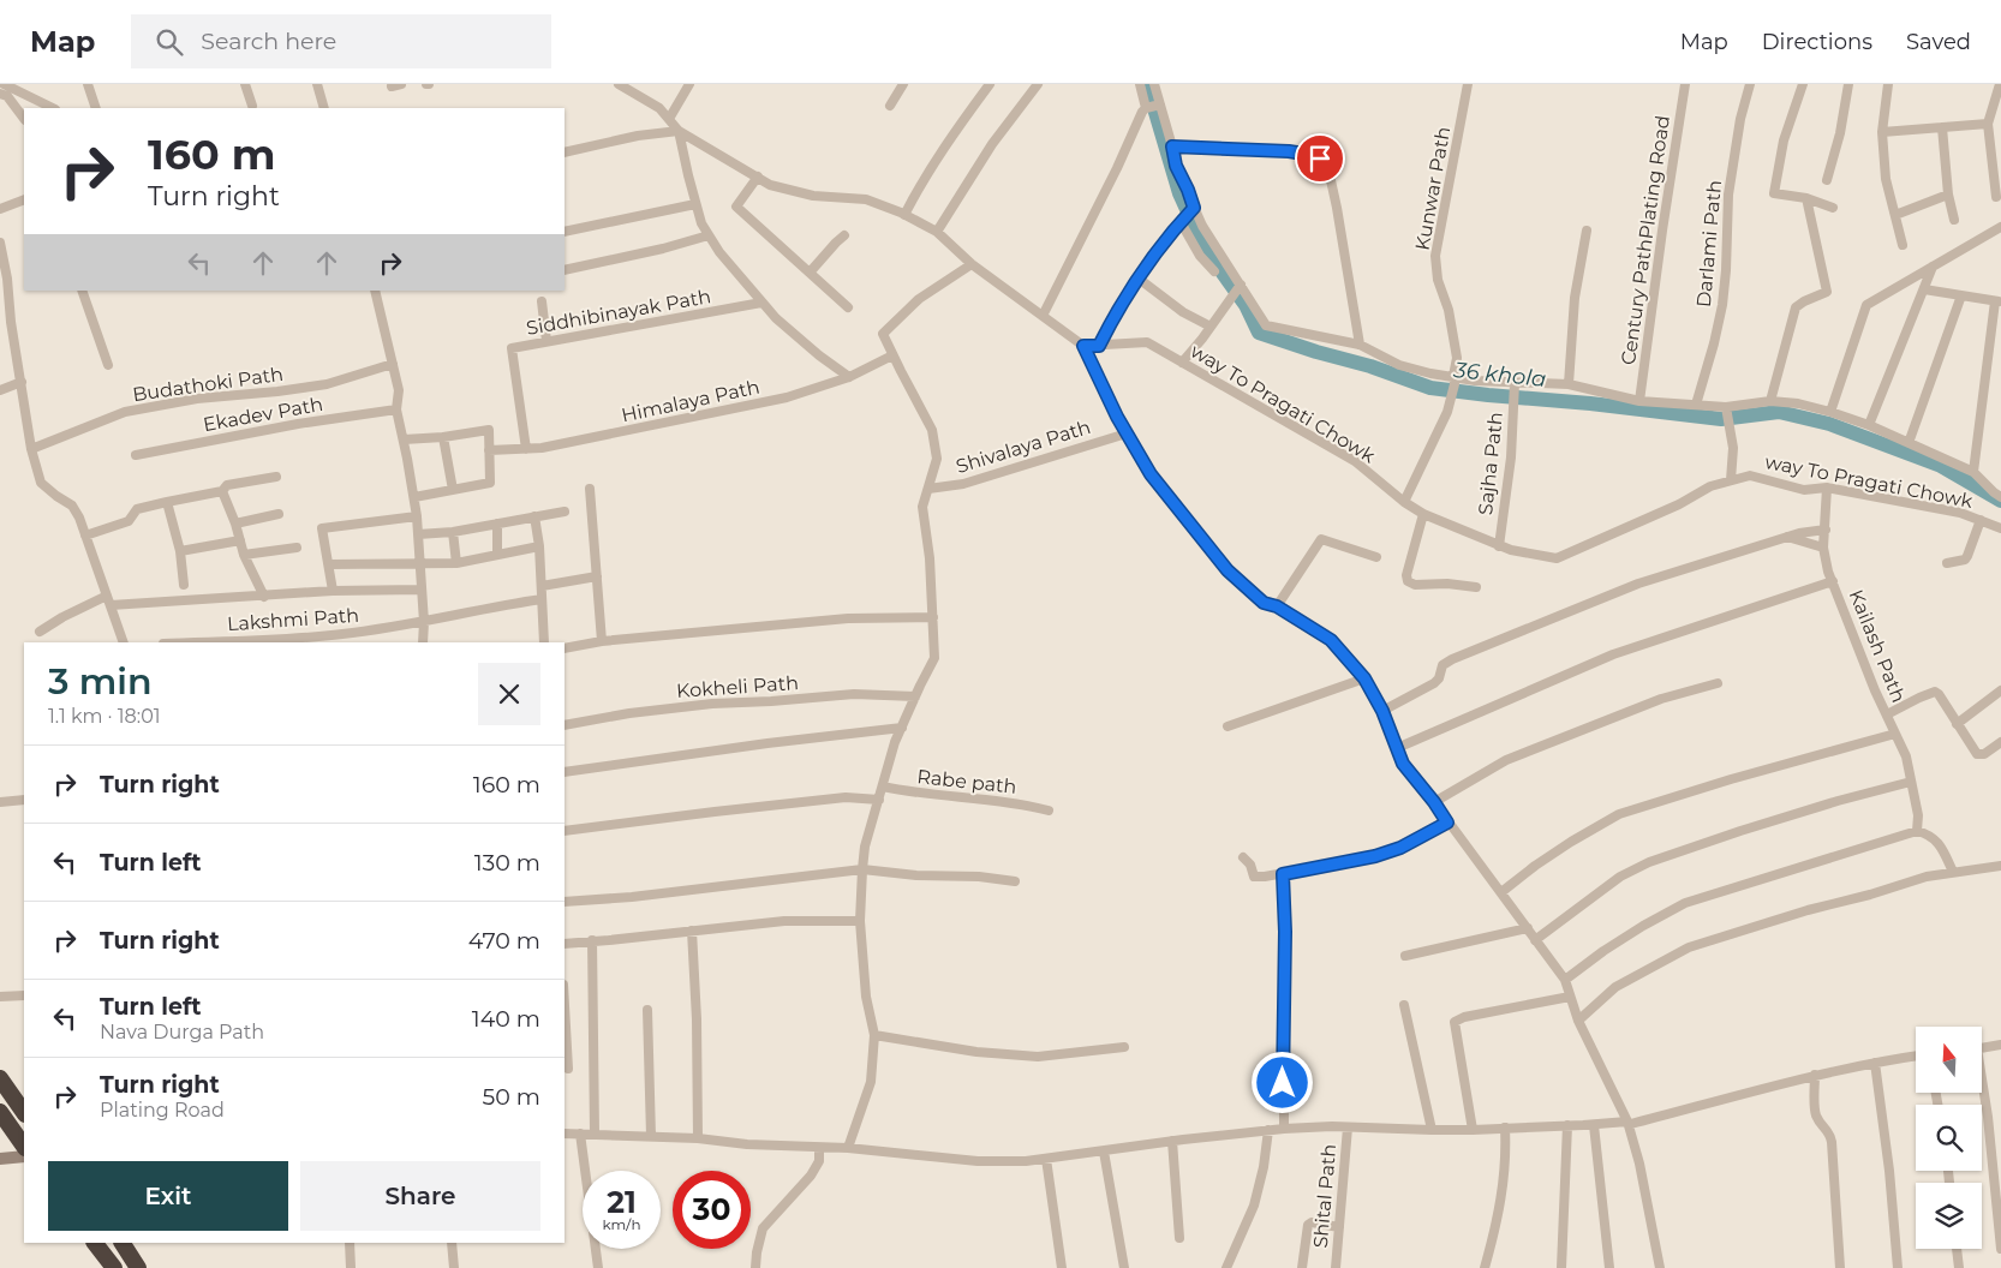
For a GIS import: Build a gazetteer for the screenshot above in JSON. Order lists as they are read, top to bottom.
{
  "streets": {
    "street": [
      "Kunwar Path",
      "Century PathPlating Road",
      "Darlami Path",
      "Siddhibinayak Path",
      "Budathoki Path",
      "Himalaya Path",
      "way To Pragati Chowk",
      "Ekadev Path",
      "Shivalaya Path",
      "Sajha Path",
      "Lakshmi Path",
      "Kailash Path",
      "Kokheli Path",
      "Rabe path",
      "Shital Path"
    ]
  },
  "crossings": [
    ["Kunwar Path", "way To Pragati Chowk"],
    ["Siddhibinayak Path", "Himalaya Path"],
    ["way To Pragati Chowk", "Sajha Path"],
    ["way To Pragati Chowk", "Kailash Path"]
  ],
  "water": ["36 khola"],
  "north": "top",
  "page": {
    "header": "Map",
    "search": "Search here",
    "nav": ["Map", "Directions", "Saved"],
    "turn": ["160 m", "Turn right"],
    "heading": ["3 min", "1.1 km · 18:01"],
    "list": [
      {
        "name": "Turn right",
        "value": "160 m"
      },
      {
        "name": "Turn left",
        "value": "130 m"
      },
      {
        "name": "Turn right",
        "value": "470 m"
      },
      {
        "name": "Turn left",
        "note": "Nava Durga Path",
        "value": "140 m"
      },
      {
        "name": "Turn right",
        "note": "Plating Road",
        "value": "50 m"
      }
    ],
    "buttons": ["Exit", "Share"],
    "speed": "21 km/h",
    "limit": "30"
  }
}
